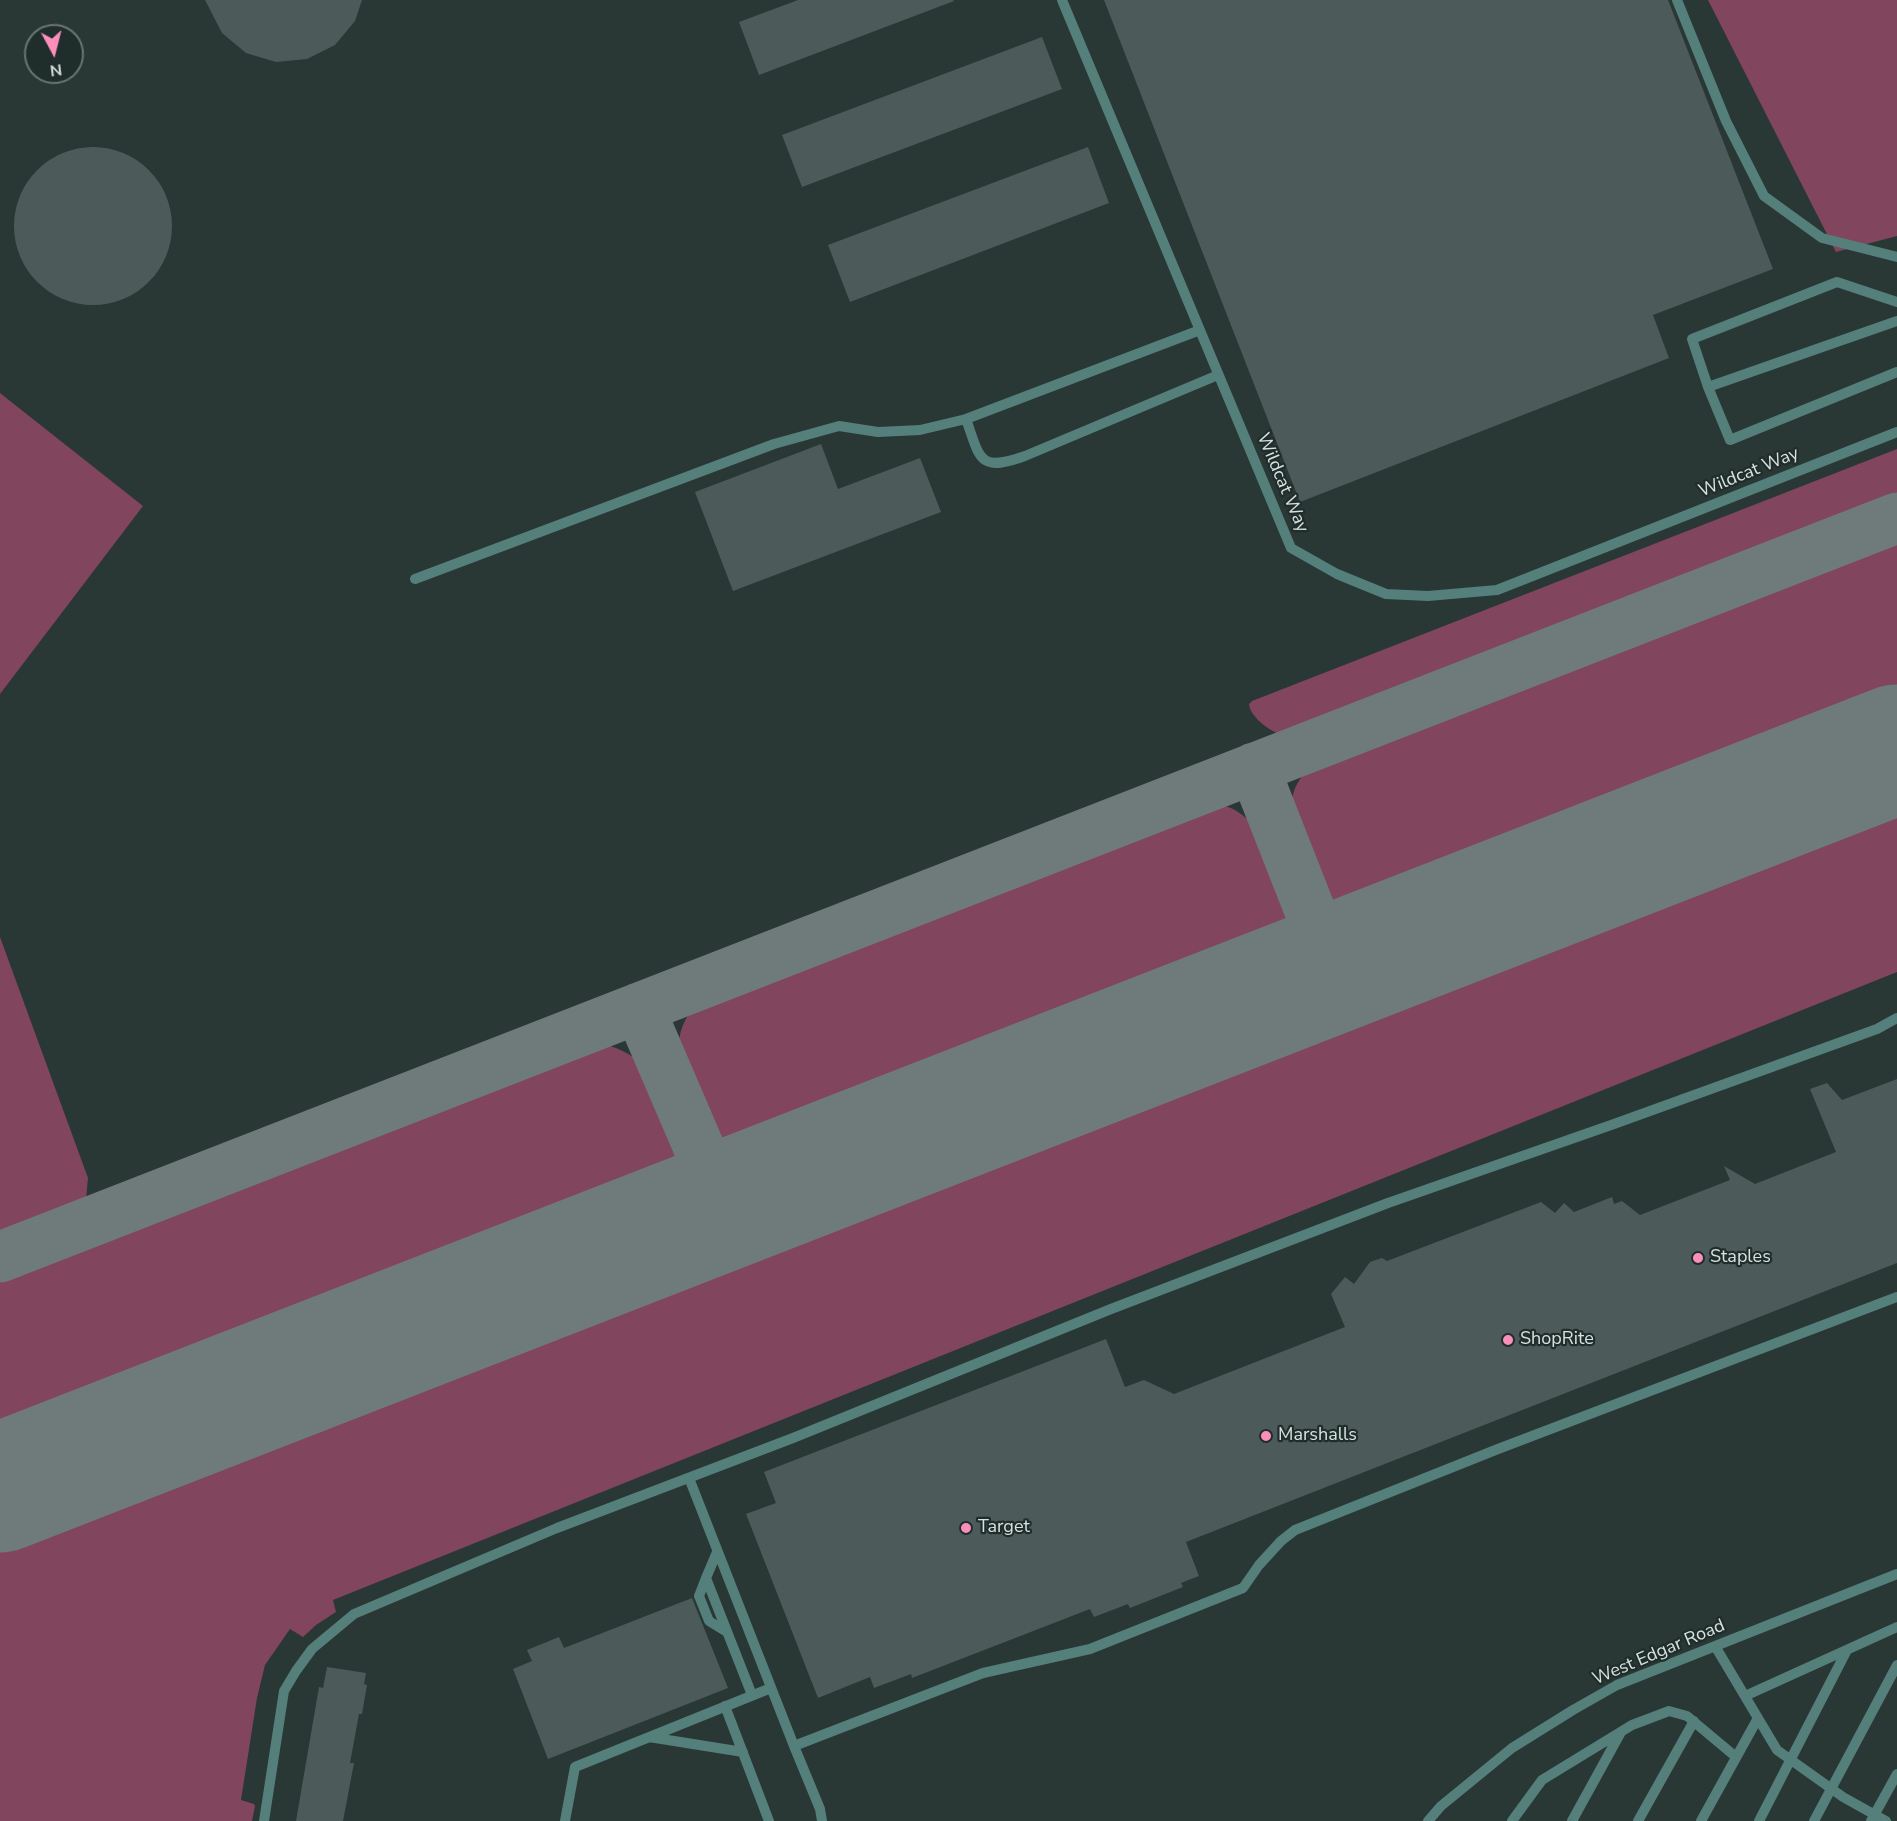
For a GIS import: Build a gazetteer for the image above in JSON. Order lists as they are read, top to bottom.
{
  "streets": {
    "lane": ["Wildcat Way", "West Edgar Road"]
  },
  "places": [
    "Staples",
    "ShopRite",
    "Marshalls",
    "Target"
  ],
  "north": "bottom"
}
